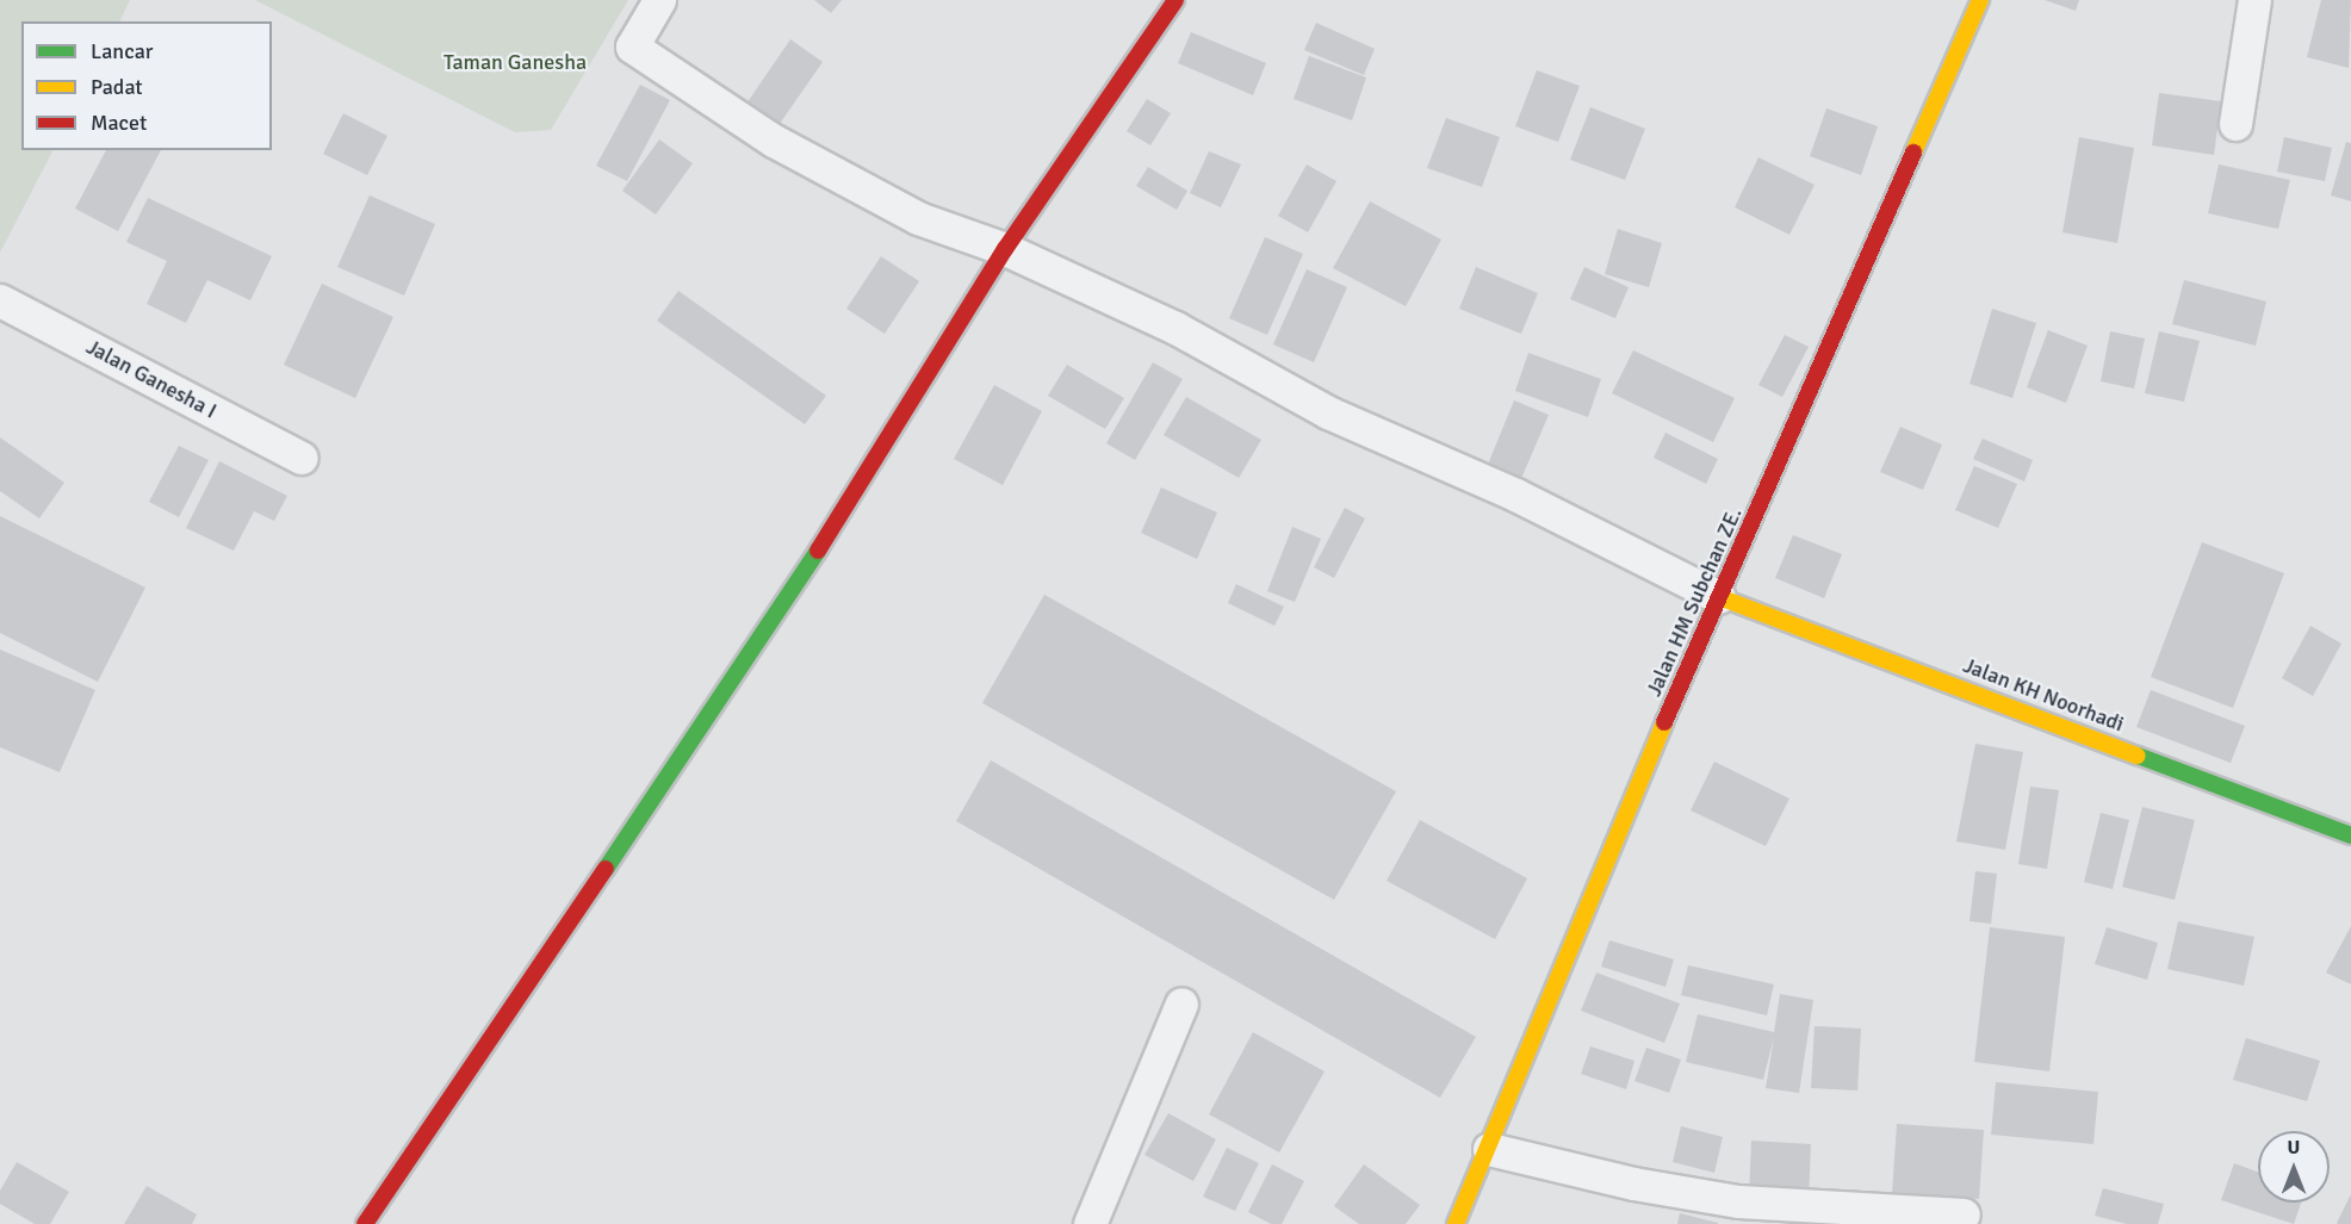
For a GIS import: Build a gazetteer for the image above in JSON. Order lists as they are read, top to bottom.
{
  "streets": {
    "street": ["Jalan Ganesha I", "Jalan HM Subchan ZE.", "Jalan KH Noorhadi"]
  },
  "crossings": [
    ["Jalan HM Subchan ZE.", "Jalan KH Noorhadi"]
  ],
  "parks": ["Taman Ganesha"],
  "legend": ["Lancar", "Padat", "Macet"],
  "north": "top"
}
